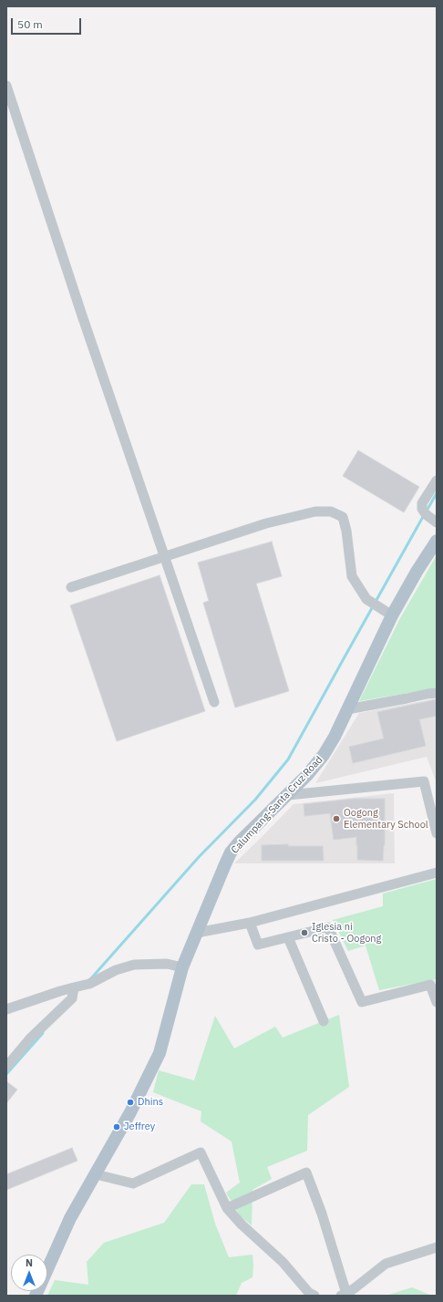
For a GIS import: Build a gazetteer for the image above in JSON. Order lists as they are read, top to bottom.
{
  "streets": {
    "main road": ["Calumpang-Santa Cruz Road"]
  },
  "places": [
    "Oogong Elementary School",
    "Iglesia ni Cristo - Oogong",
    "Dhins",
    "Jeffrey"
  ],
  "scale_bar": "50 m",
  "north": "top"
}
